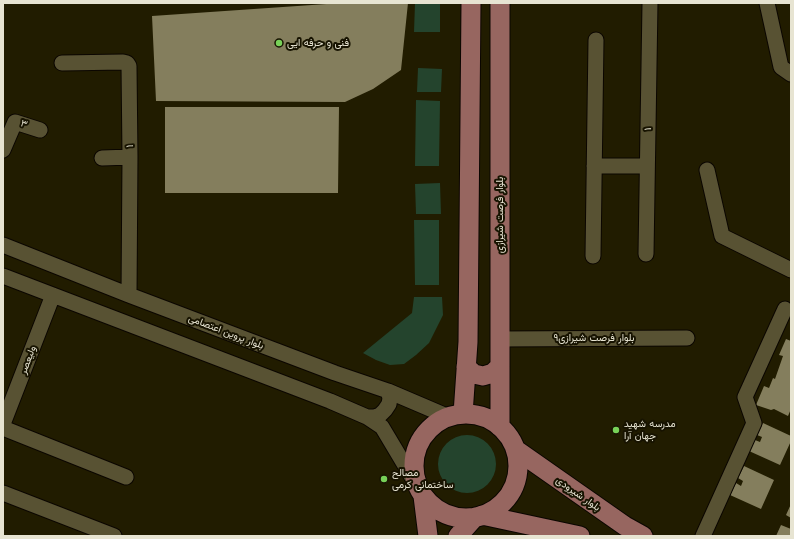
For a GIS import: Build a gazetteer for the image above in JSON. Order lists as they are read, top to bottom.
{
  "streets": {
    "main road": ["بلوار فرصت شیرازی", "بلوار شیرودی"],
    "street": [
      "۳",
      "۱",
      "بلوار پروین اعتصامی",
      "۹بلوار فرصت شیرازی",
      "ولیعصر"
    ]
  },
  "crossings": [
    ["۱", "بلوار پروین اعتصامی"],
    ["بلوار فرصت شیرازی", "بلوار پروین اعتصامی"],
    ["بلوار فرصت شیرازی", "۹بلوار فرصت شیرازی"],
    ["بلوار فرصت شیرازی", "بلوار شیرودی"],
    ["بلوار پروین اعتصامی", "بلوار شیرودی"]
  ],
  "places": ["فنی و حرفه ایی", "مدرسه شهید جهان آرا", "مصالح ساختمانی کرمی"]
}
